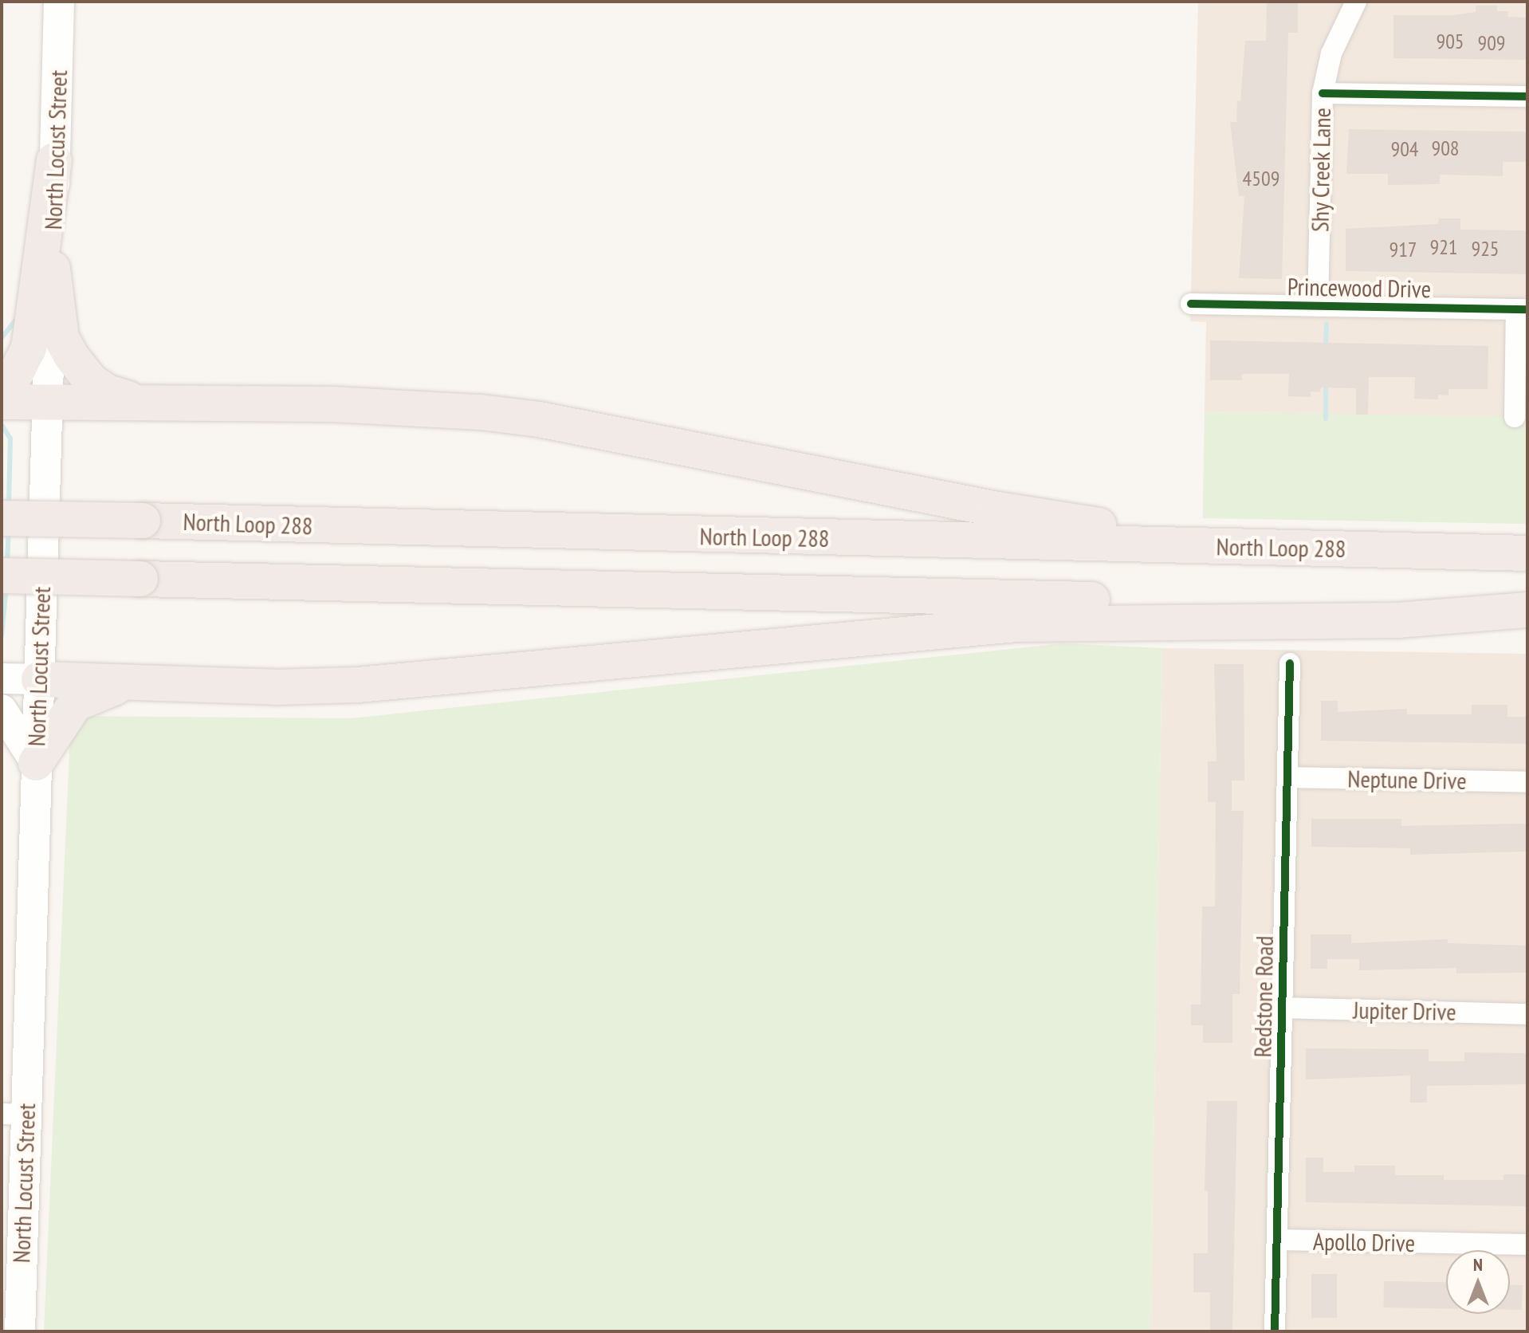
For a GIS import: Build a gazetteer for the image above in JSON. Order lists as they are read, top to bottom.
{
  "streets": {
    "highway": ["North Loop 288"],
    "main road": ["North Locust Street"],
    "street": [
      "Shy Creek Lane",
      "Princewood Drive",
      "Neptune Drive",
      "Redstone Road",
      "Jupiter Drive",
      "Apollo Drive"
    ]
  },
  "crossings": [
    ["Shy Creek Lane", "Princewood Drive"],
    ["Neptune Drive", "Redstone Road"],
    ["Redstone Road", "Jupiter Drive"],
    ["Redstone Road", "Apollo Drive"]
  ],
  "house_numbers": [
    "905",
    "909",
    "908",
    "904",
    "4509",
    "921",
    "925",
    "917"
  ],
  "north": "top"
}
